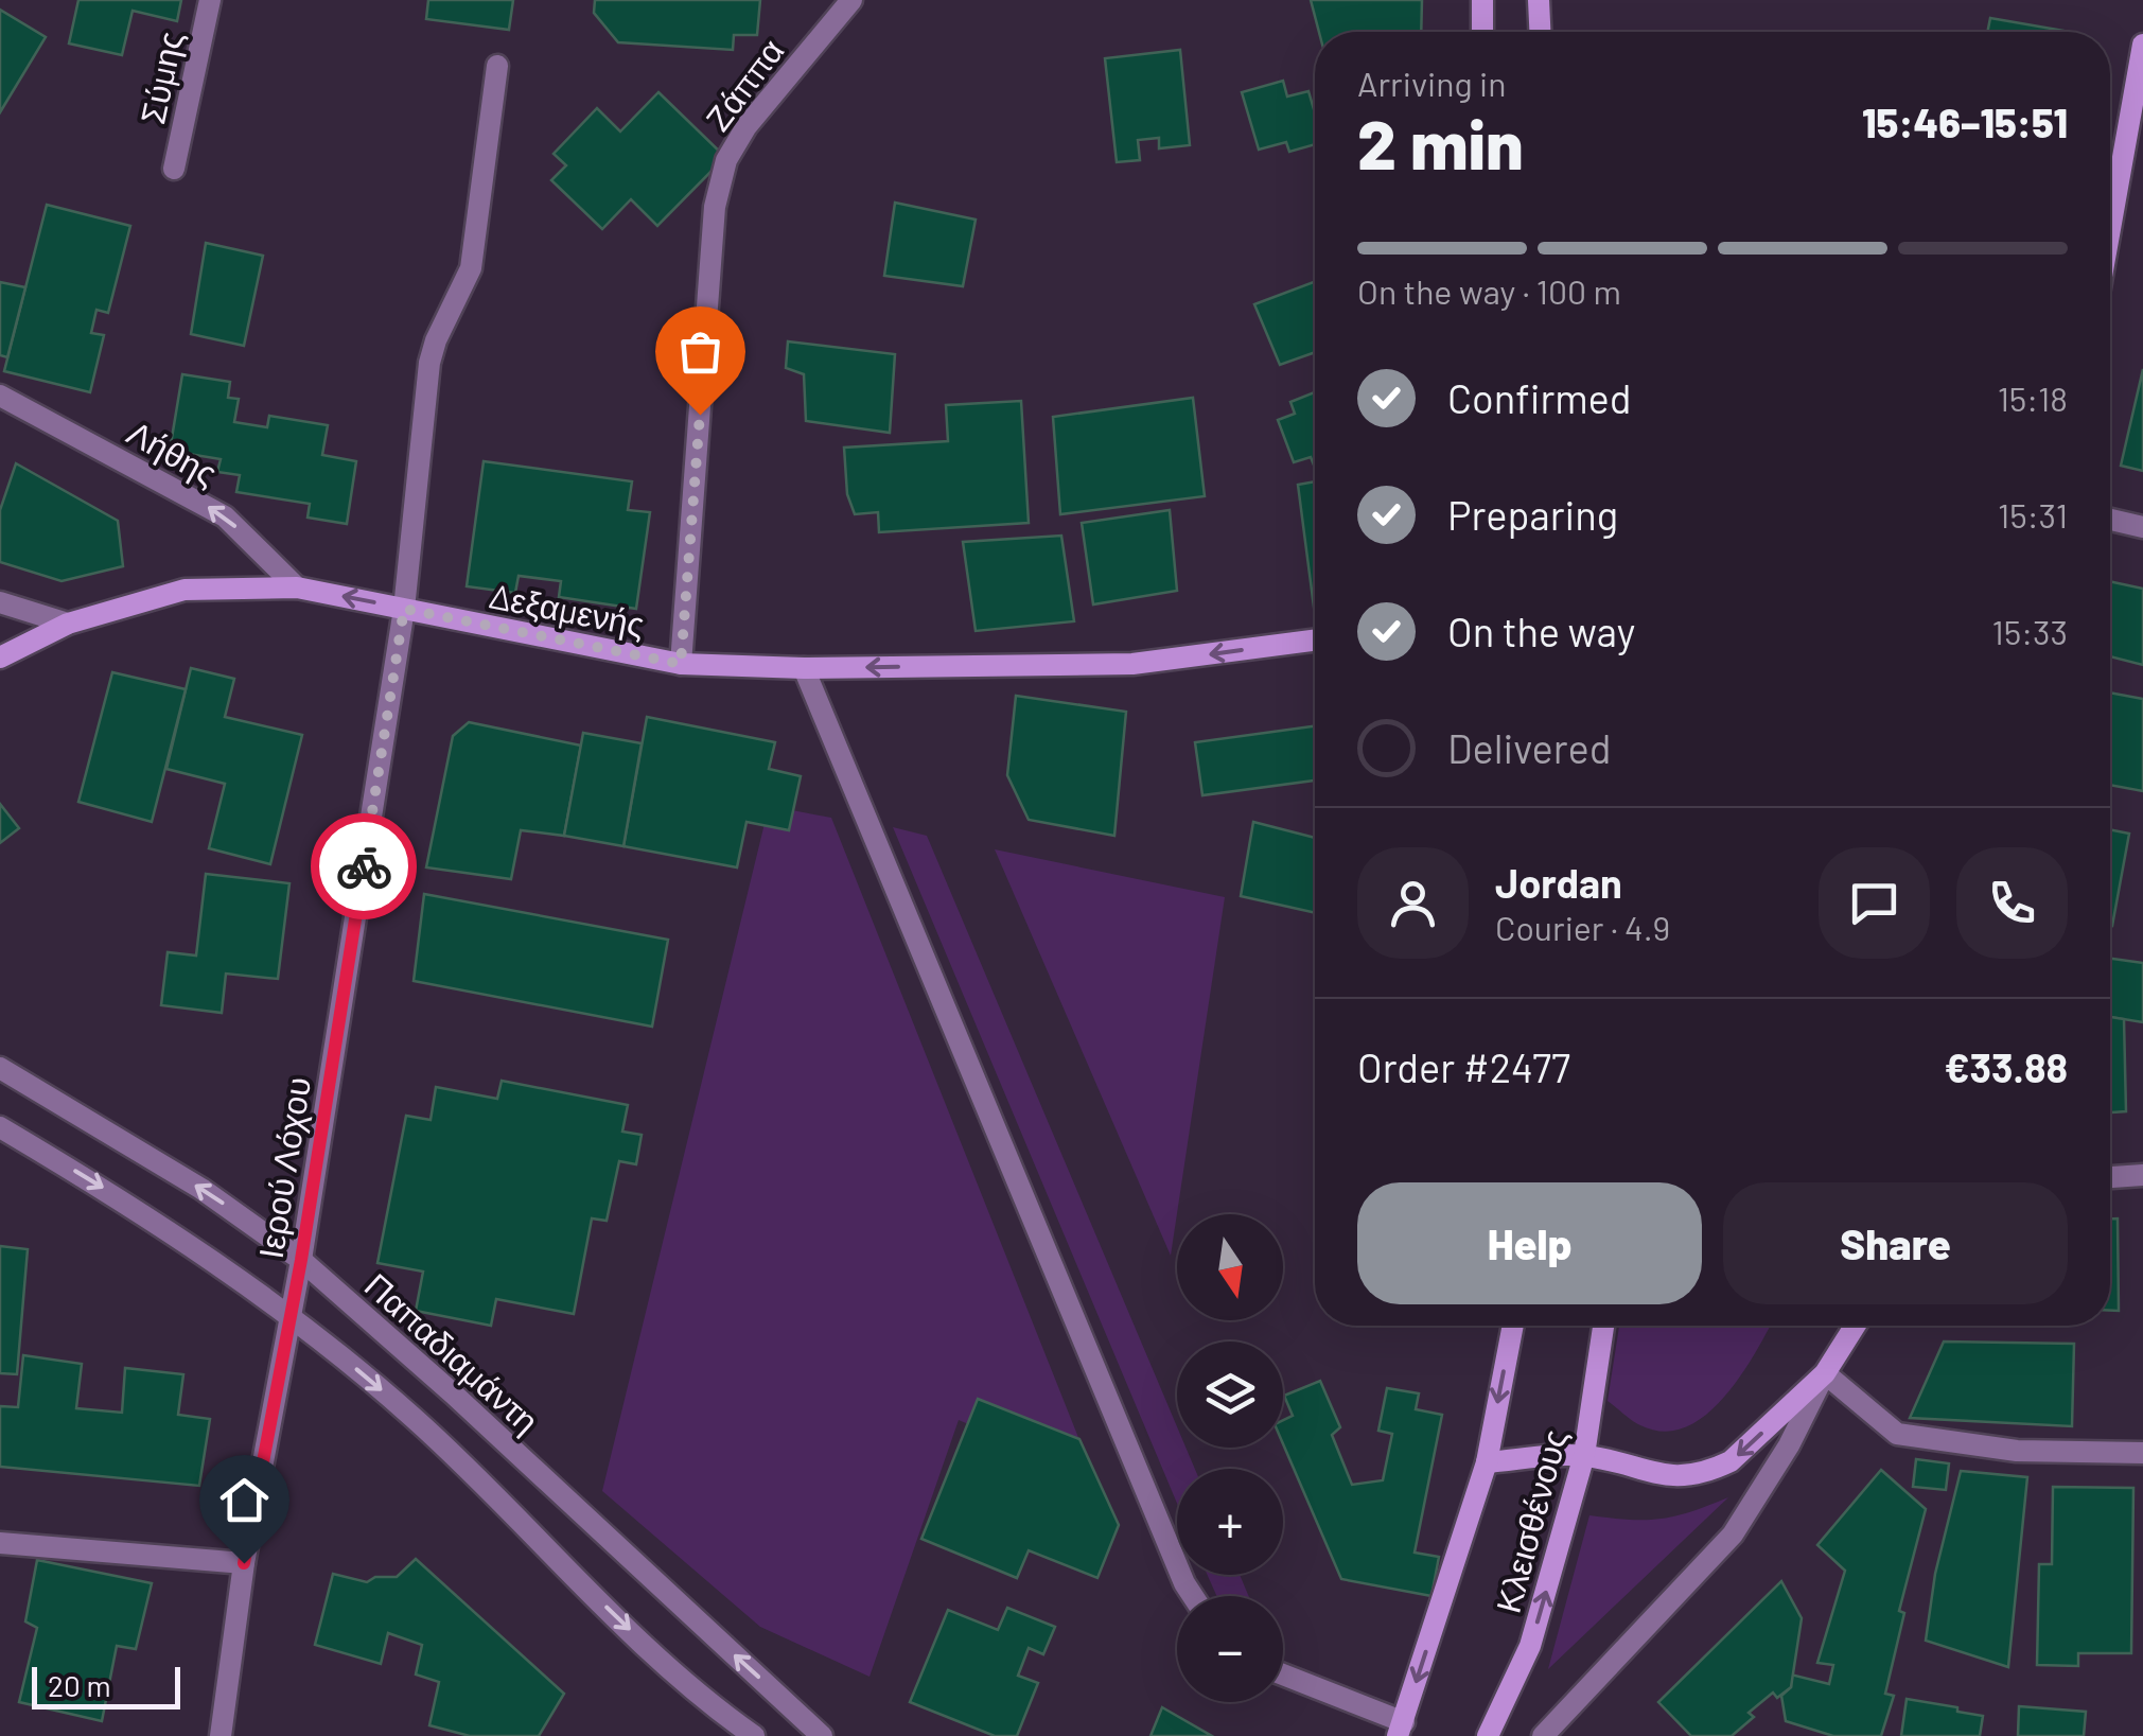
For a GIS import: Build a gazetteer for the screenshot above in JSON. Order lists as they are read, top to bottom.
{
  "streets": {
    "main road": ["Δεξαμενής", "Κλεισθένους"],
    "street": [
      "Σύμης",
      "Ζάππα",
      "Λήθης",
      "Ιερού Λόχου",
      "Παπαδιαμάντη"
    ]
  },
  "crossings": [
    ["Ζάππα", "Δεξαμενής"],
    ["Λήθης", "Δεξαμενής"],
    ["Δεξαμενής", "Ιερού Λόχου"],
    ["Ιερού Λόχου", "Παπαδιαμάντη"]
  ],
  "one_way": ["Λήθης", "Δεξαμενής"],
  "scale_bar": "20 m",
  "north": "bottom",
  "page": {
    "heading": ["2 min", "Arriving in", "15:46–15:51"],
    "panel": [
      "Jordan",
      "Courier · 4.9",
      "Order #2477",
      "€33.88"
    ],
    "bar": "On the way · 100 m",
    "list": [
      ["Confirmed", "15:18"],
      ["Preparing", "15:31"],
      ["On the way", "15:33"],
      "Delivered"
    ],
    "buttons": ["Help", "Share"],
    "map_buttons": ["+", "−"],
    "scale": "20 m"
  }
}
